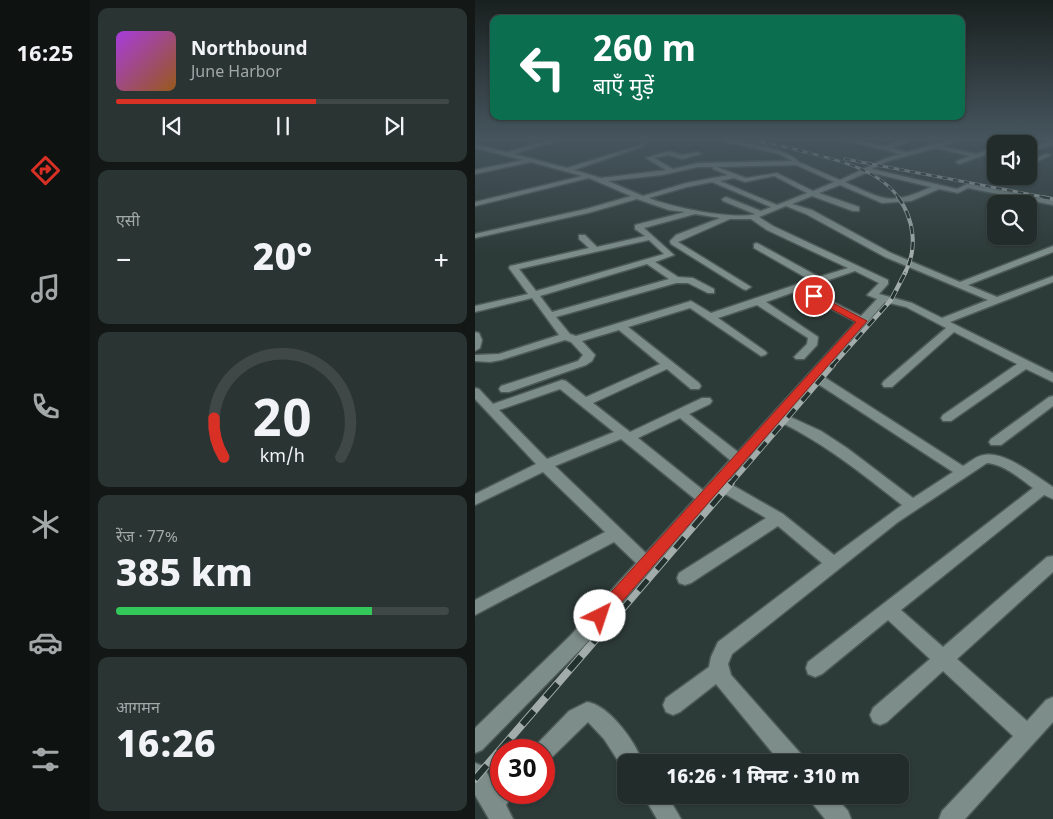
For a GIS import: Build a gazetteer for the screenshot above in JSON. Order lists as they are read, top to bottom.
{
  "page": {
    "tabs": "16:25",
    "turn": ["260 m", "बाएँ मुड़ें"],
    "song": ["Northbound", "June Harbor"],
    "tile": [
      "एसी",
      ["रेंज · 77%", "385 km"],
      ["आगमन", "16:26"]
    ],
    "heat": ["−", "20°", "+"],
    "limit": "30",
    "trip": "16:26 · 1 मिनट · 310 m",
    "gauge": ["20", "km/h"]
  }
}
